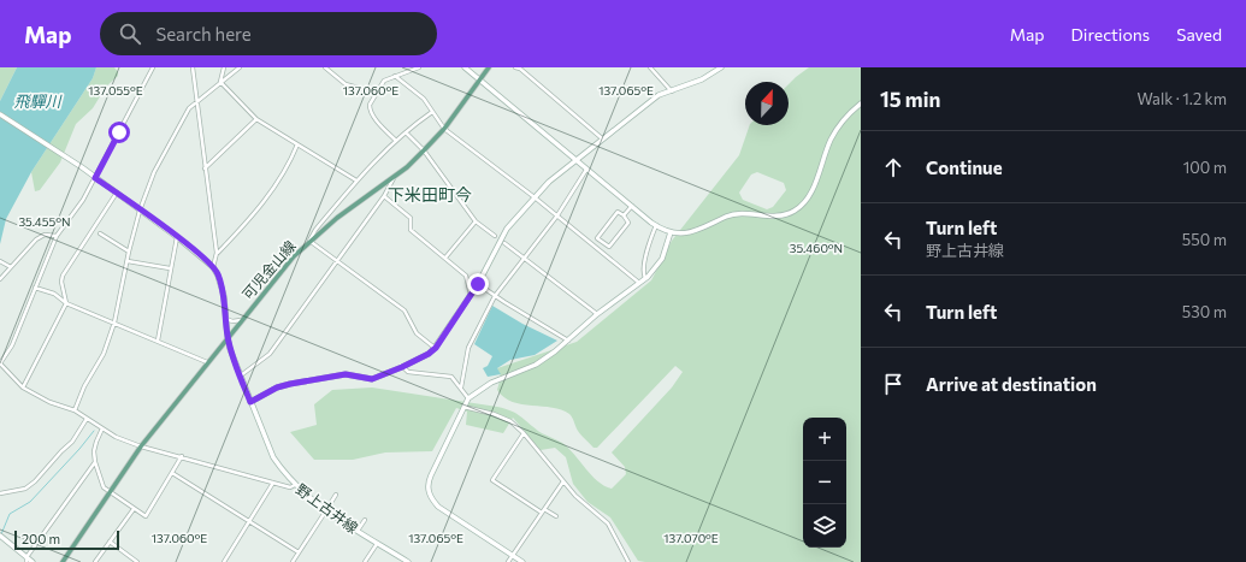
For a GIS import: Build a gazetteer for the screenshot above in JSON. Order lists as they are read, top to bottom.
{
  "streets": {
    "main road": ["可児金山線"],
    "street": ["野上古井線"]
  },
  "crossings": [
    ["可児金山線", "野上古井線"]
  ],
  "districts": ["下米田町今"],
  "water": ["飛驒川"],
  "scale_bar": "200 m",
  "north": "top",
  "page": {
    "header": "Map",
    "search": "Search here",
    "nav": ["Map", "Directions", "Saved"],
    "heading": ["15 min", "Walk · 1.2 km"],
    "list": [
      ["Continue", "100 m"],
      ["Turn left", "野上古井線", "550 m"],
      ["Turn left", "530 m"],
      "Arrive at destination"
    ],
    "map_buttons": ["+", "−"],
    "scale": "200 m"
  },
  "coordinates": [
    "137.055°E",
    "137.060°E",
    "137.065°E",
    "35.455°N",
    "35.460°N",
    "137.070°E"
  ]
}
